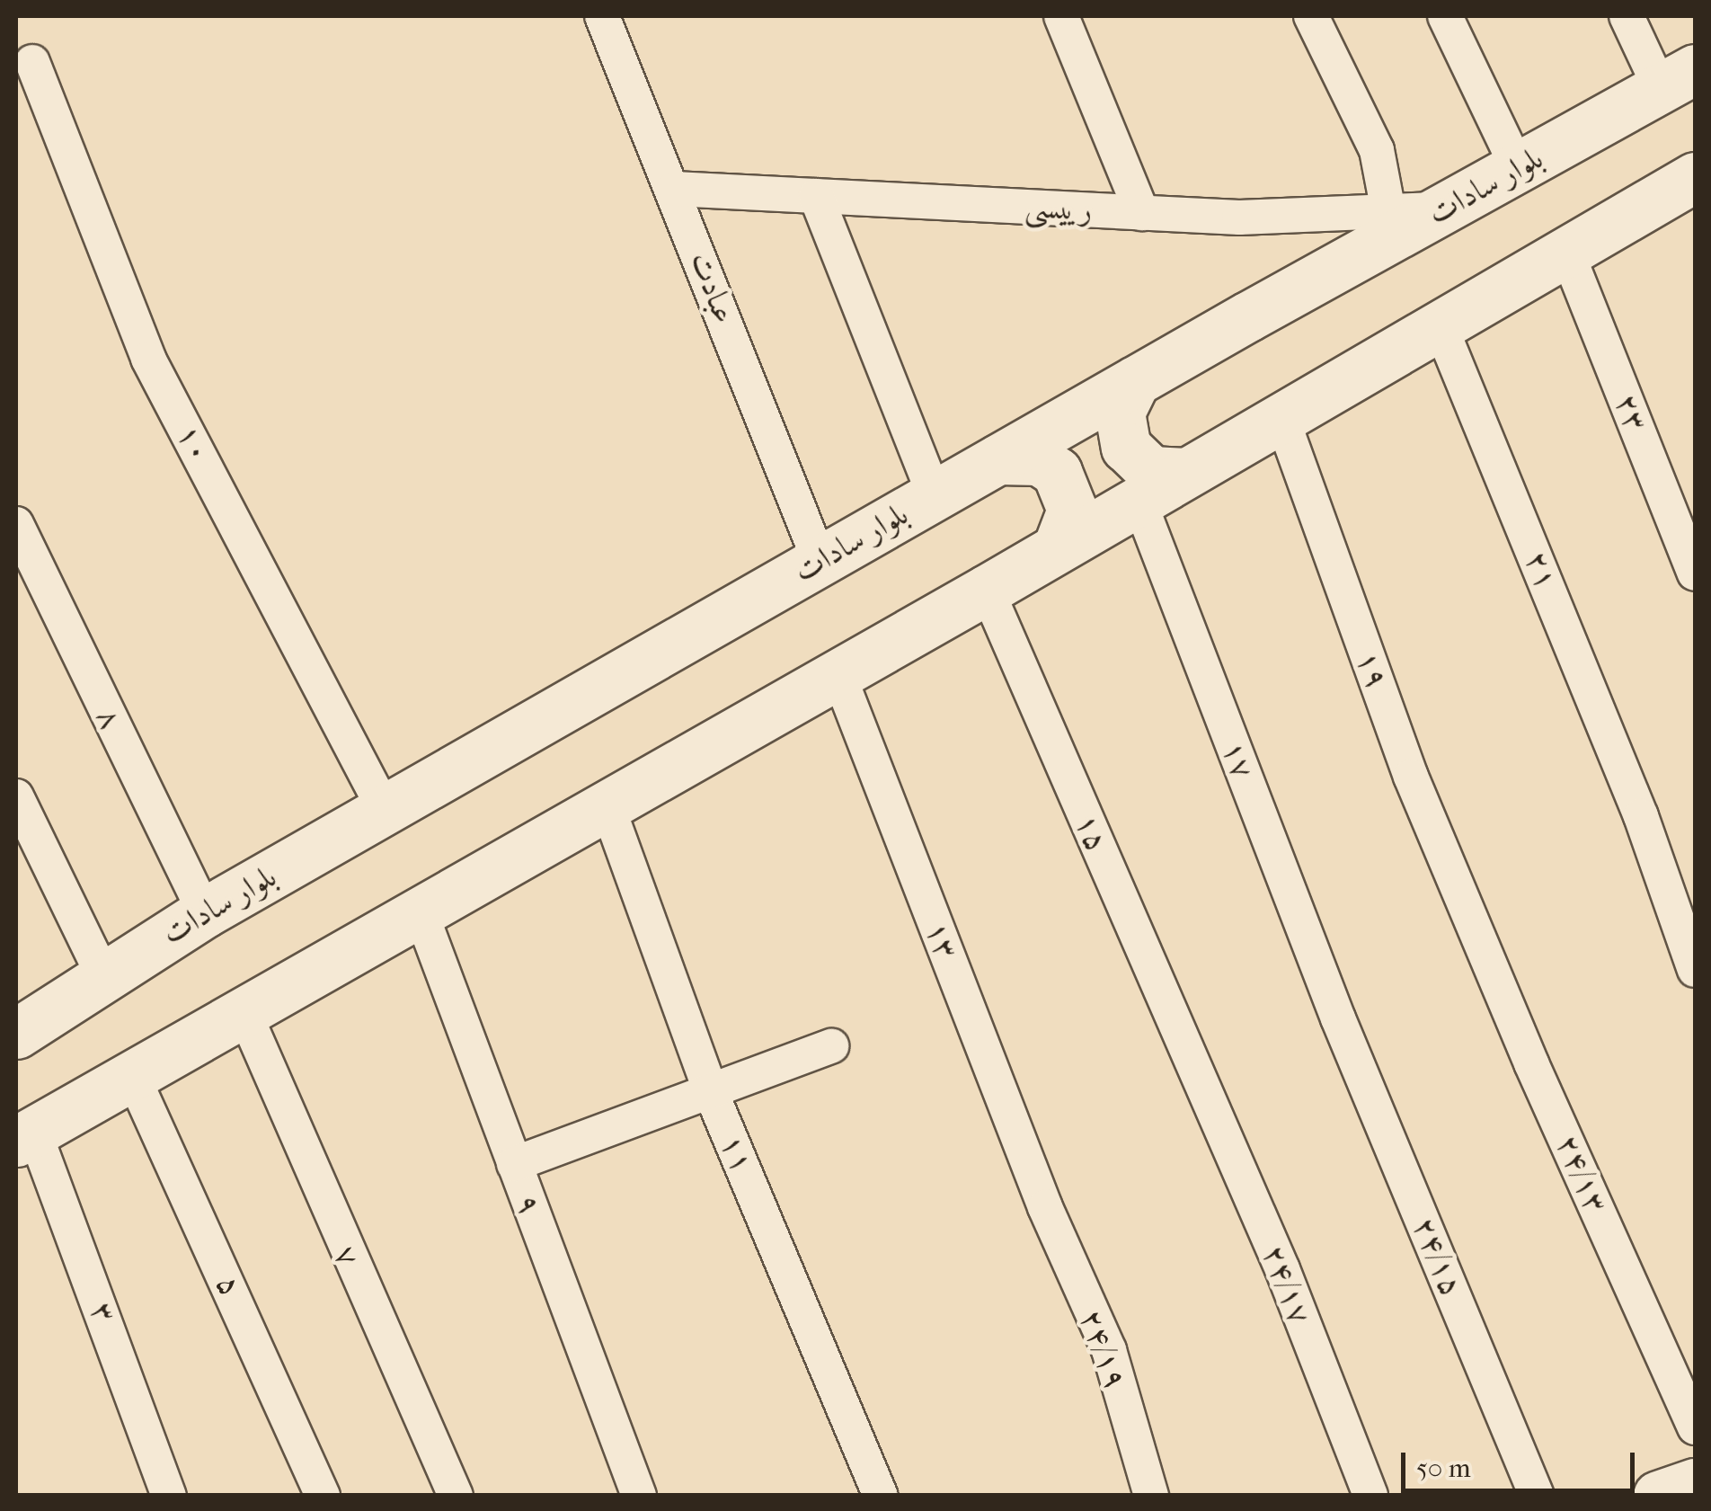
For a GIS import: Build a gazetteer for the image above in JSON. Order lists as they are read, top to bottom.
{
  "streets": {
    "street": [
      "بلوار سادات",
      "رییسی",
      "عبادت",
      "۲۳",
      "۱۰",
      "۲۱",
      "۱۹",
      "۸",
      "۱۷",
      "۱۵",
      "۱۳",
      "۱۱",
      "۲۴/۱۳",
      "۹",
      "۷",
      "۲۴/۱۵",
      "۲۴/۱۷",
      "۵",
      "۳",
      "۲۴/۱۹"
    ]
  },
  "crossings": [
    ["بلوار سادات", "رییسی"],
    ["بلوار سادات", "عبادت"],
    ["بلوار سادات", "۱۰"],
    ["بلوار سادات", "۸"],
    ["رییسی", "عبادت"],
    ["۱۹", "۲۴/۱۳"],
    ["۱۷", "۲۴/۱۵"],
    ["۱۵", "۲۴/۱۷"],
    ["۱۳", "۲۴/۱۹"]
  ],
  "scale_bar": "50 m"
}
